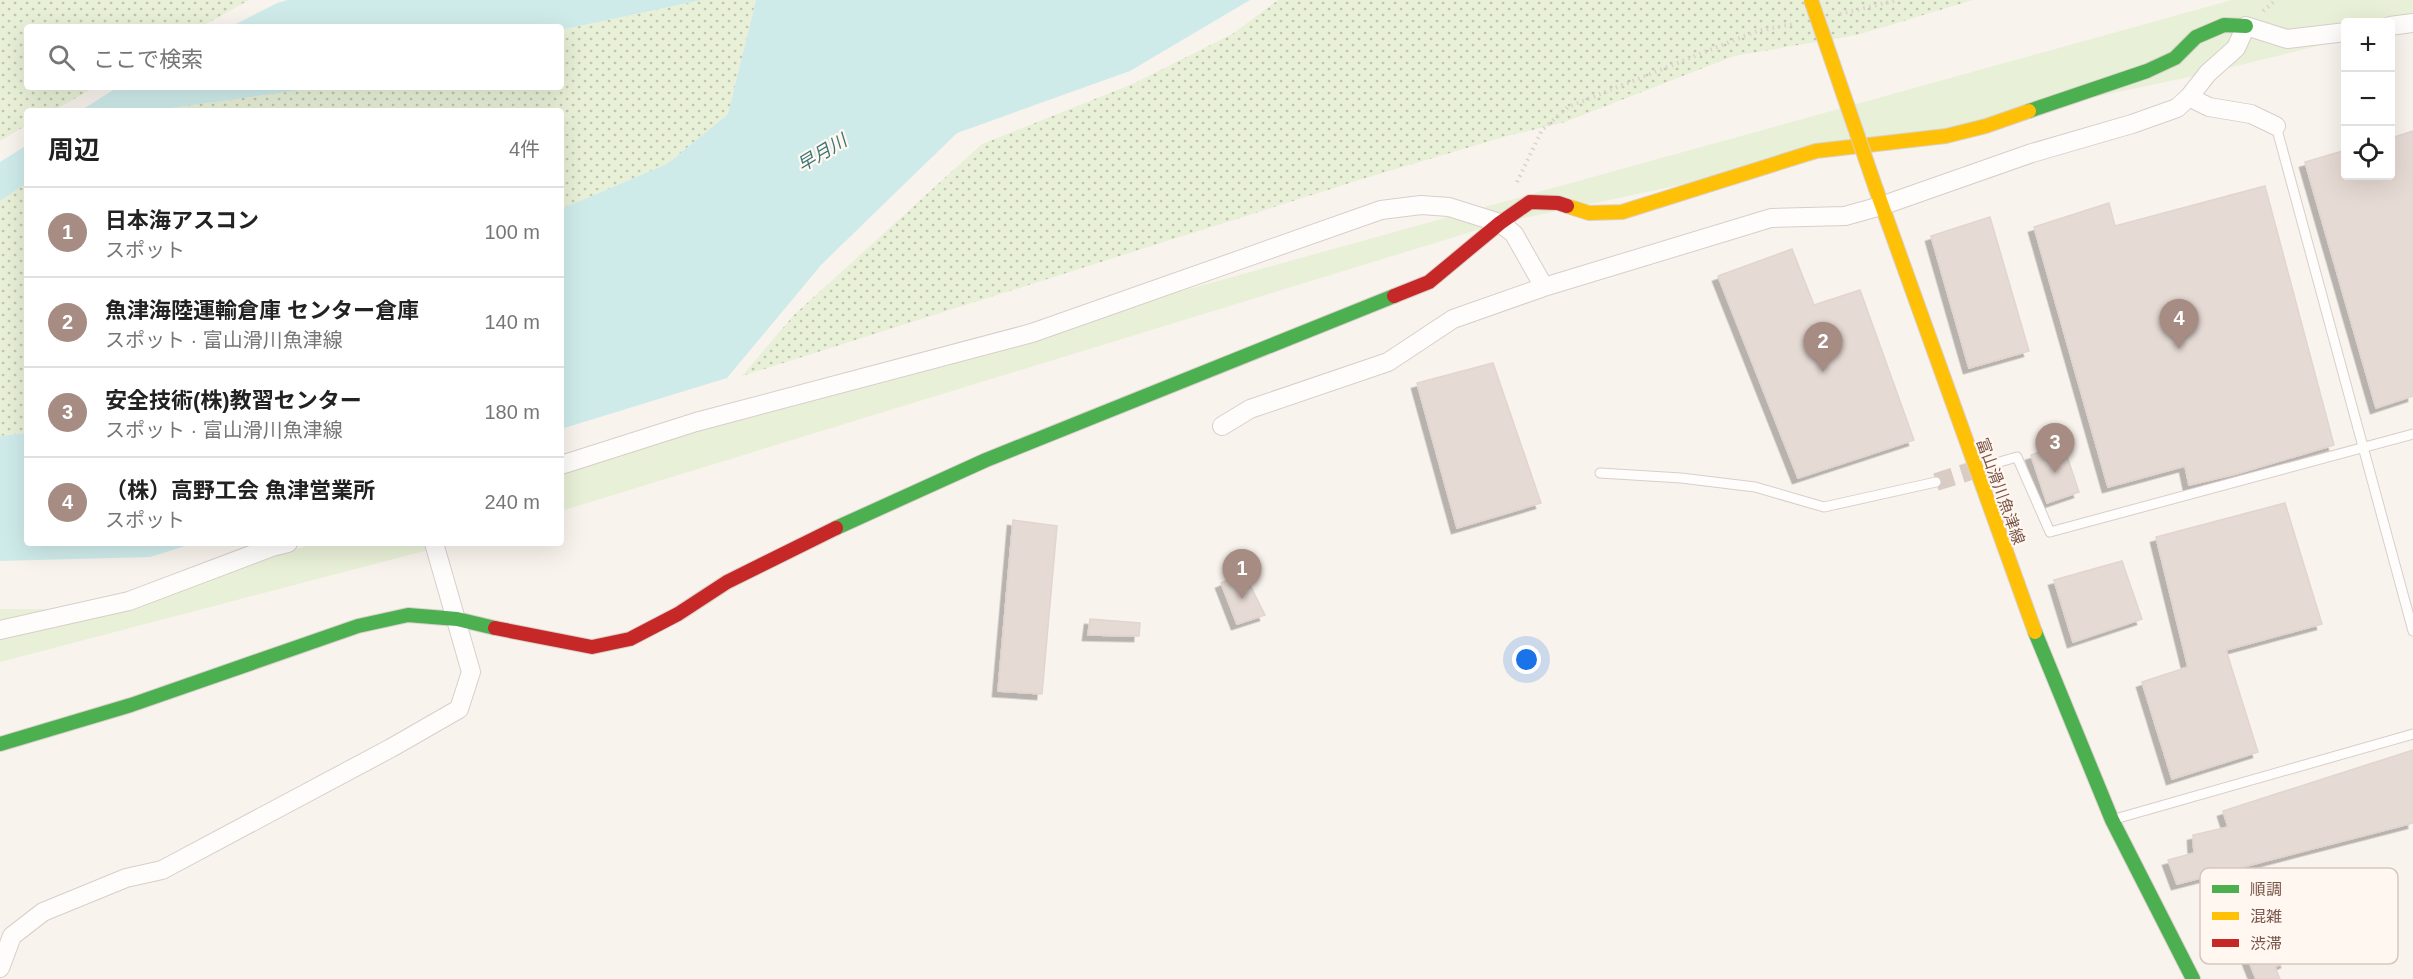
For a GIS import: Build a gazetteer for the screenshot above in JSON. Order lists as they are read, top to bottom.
{
  "streets": {
    "street": ["富山滑川魚津線"]
  },
  "water": ["早月川"],
  "legend": ["順調", "混雑", "渋滞"],
  "page": {
    "map_buttons": ["+", "−"],
    "search": "ここで検索",
    "heading": ["周辺", "4件"],
    "list": [
      {
        "mark": "1",
        "name": "日本海アスコン",
        "note": "スポット",
        "value": "100 m"
      },
      {
        "mark": "2",
        "name": "魚津海陸運輸倉庫 センター倉庫",
        "note": "スポット · 富山滑川魚津線",
        "value": "140 m"
      },
      {
        "mark": "3",
        "name": "安全技術(株)教習センター",
        "note": "スポット · 富山滑川魚津線",
        "value": "180 m"
      },
      {
        "mark": "4",
        "name": "（株）高野工会 魚津営業所",
        "note": "スポット",
        "value": "240 m"
      }
    ],
    "pins": [
      "4",
      "2",
      "3",
      "1"
    ]
  }
}
